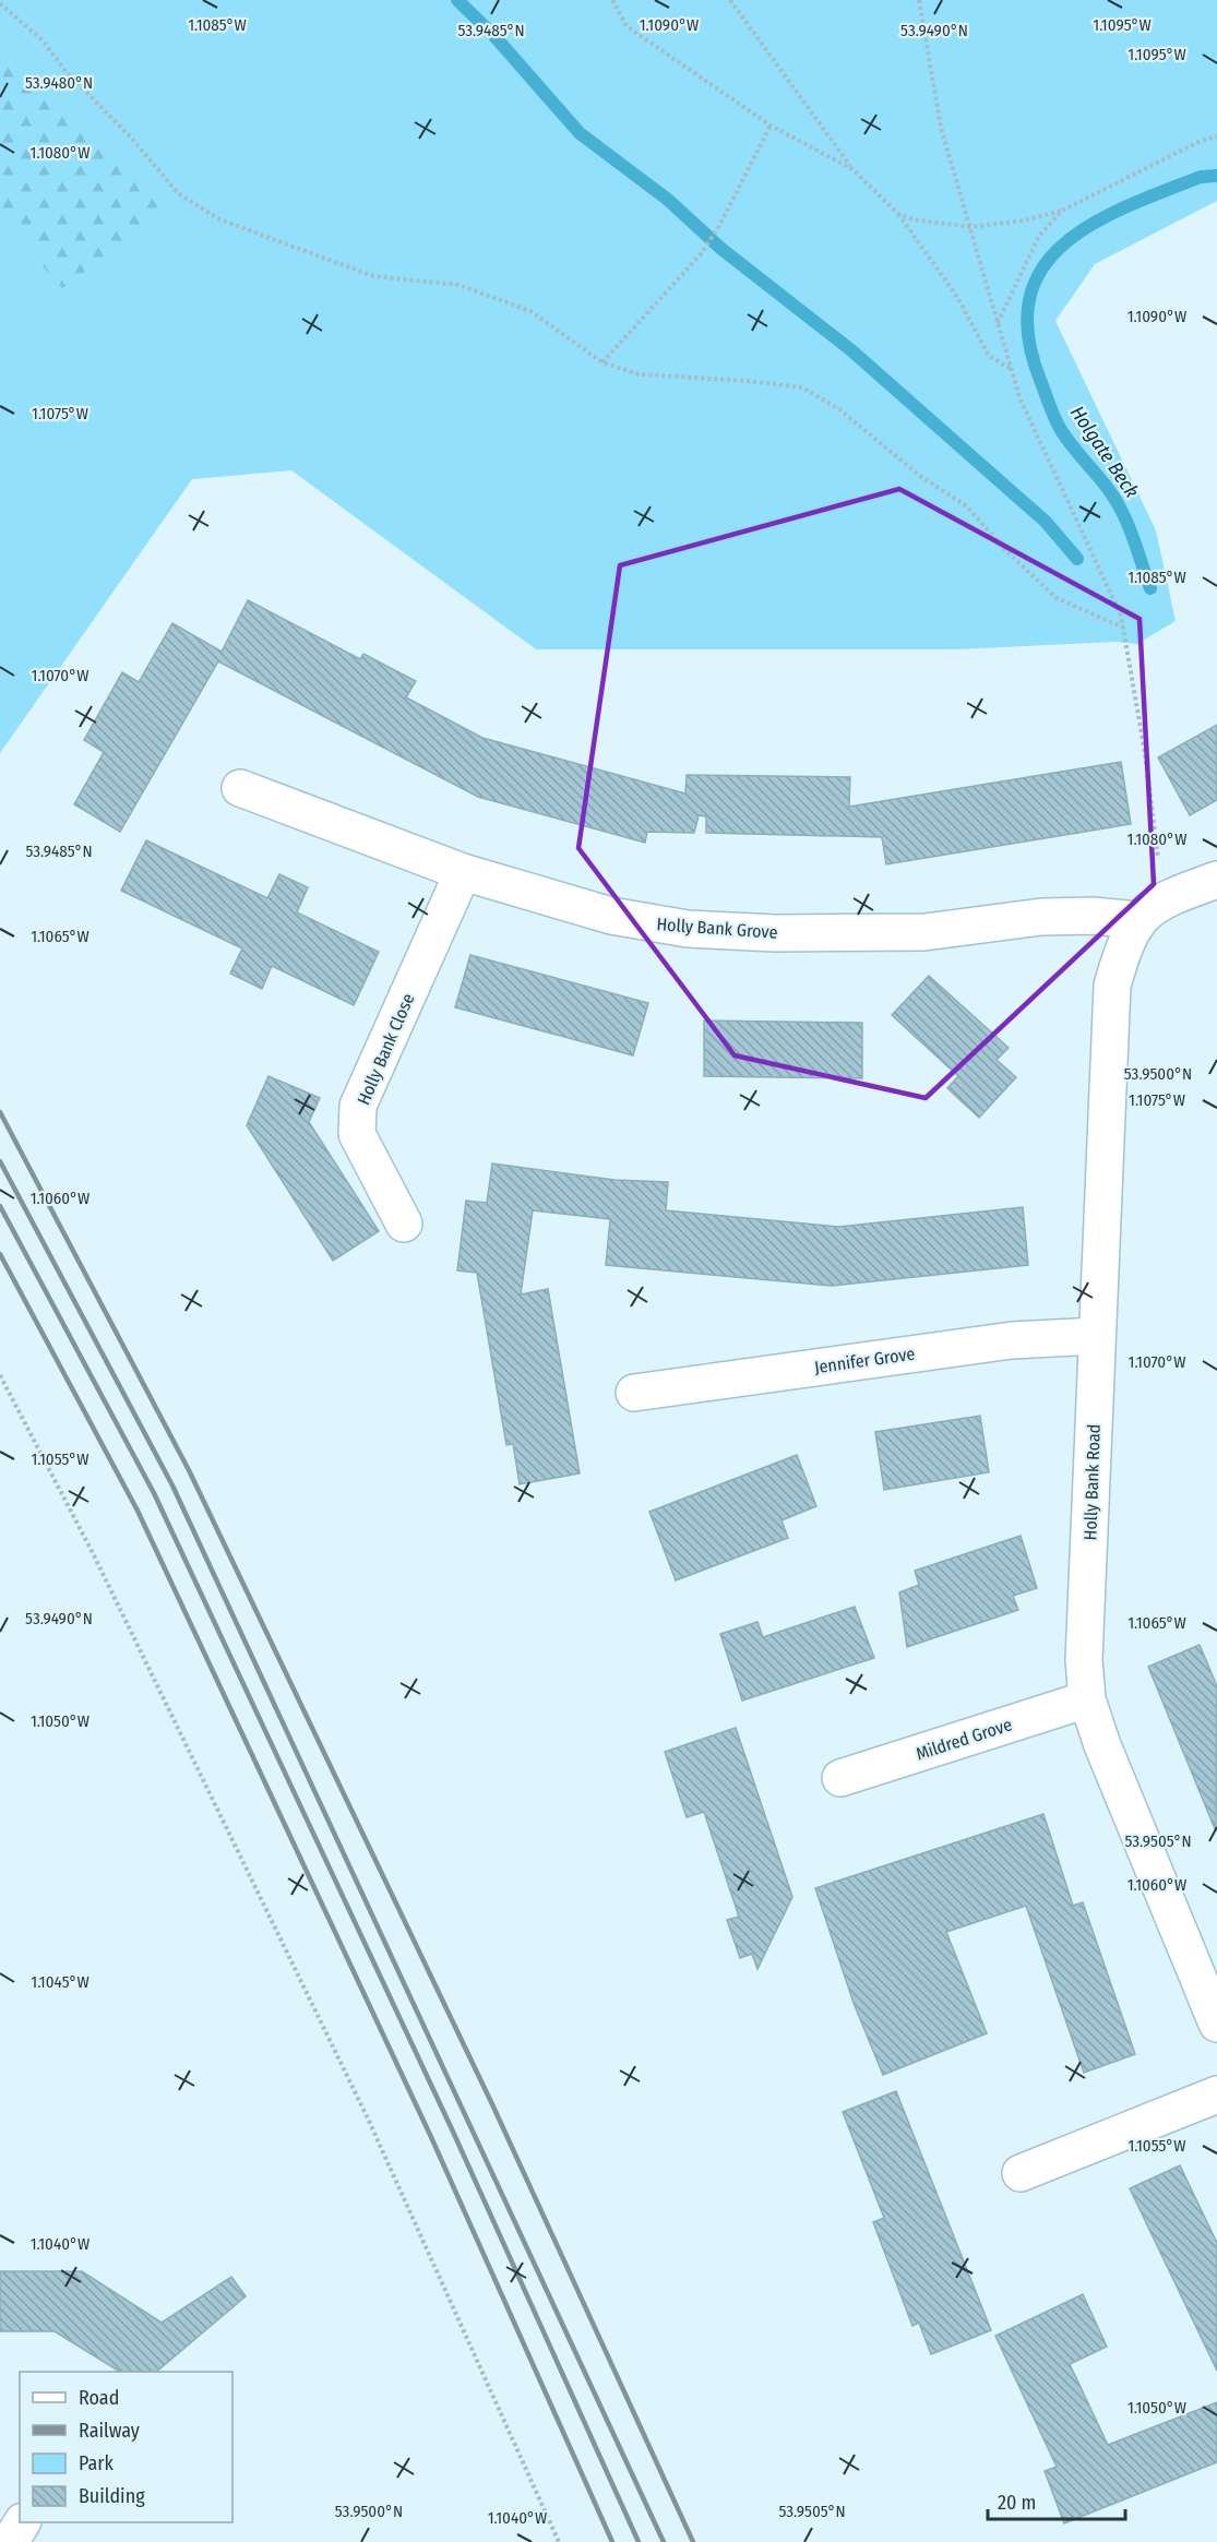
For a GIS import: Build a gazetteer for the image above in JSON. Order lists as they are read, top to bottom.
{
  "streets": {
    "street": [
      "Holly Bank Grove",
      "Holly Bank Close",
      "Jennifer Grove",
      "Holly Bank Road",
      "Mildred Grove"
    ]
  },
  "crossings": [
    ["Holly Bank Grove", "Holly Bank Close"],
    ["Holly Bank Grove", "Holly Bank Road"],
    ["Jennifer Grove", "Holly Bank Road"],
    ["Holly Bank Road", "Mildred Grove"]
  ],
  "water": ["Holgate Beck"],
  "legend": [
    "Road",
    "Railway",
    "Park",
    "Building"
  ],
  "scale_bar": "20 m",
  "coordinates": [
    "1.1095°W",
    "1.1085°W",
    "1.1090°W",
    "53.9485°N",
    "53.9490°N",
    "53.9480°N",
    "1.1080°W",
    "1.1075°W",
    "1.1070°W",
    "1.1065°W",
    "53.9500°N",
    "1.1060°W",
    "1.1055°W",
    "1.1050°W",
    "53.9505°N",
    "1.1045°W",
    "1.1040°W"
  ]
}
